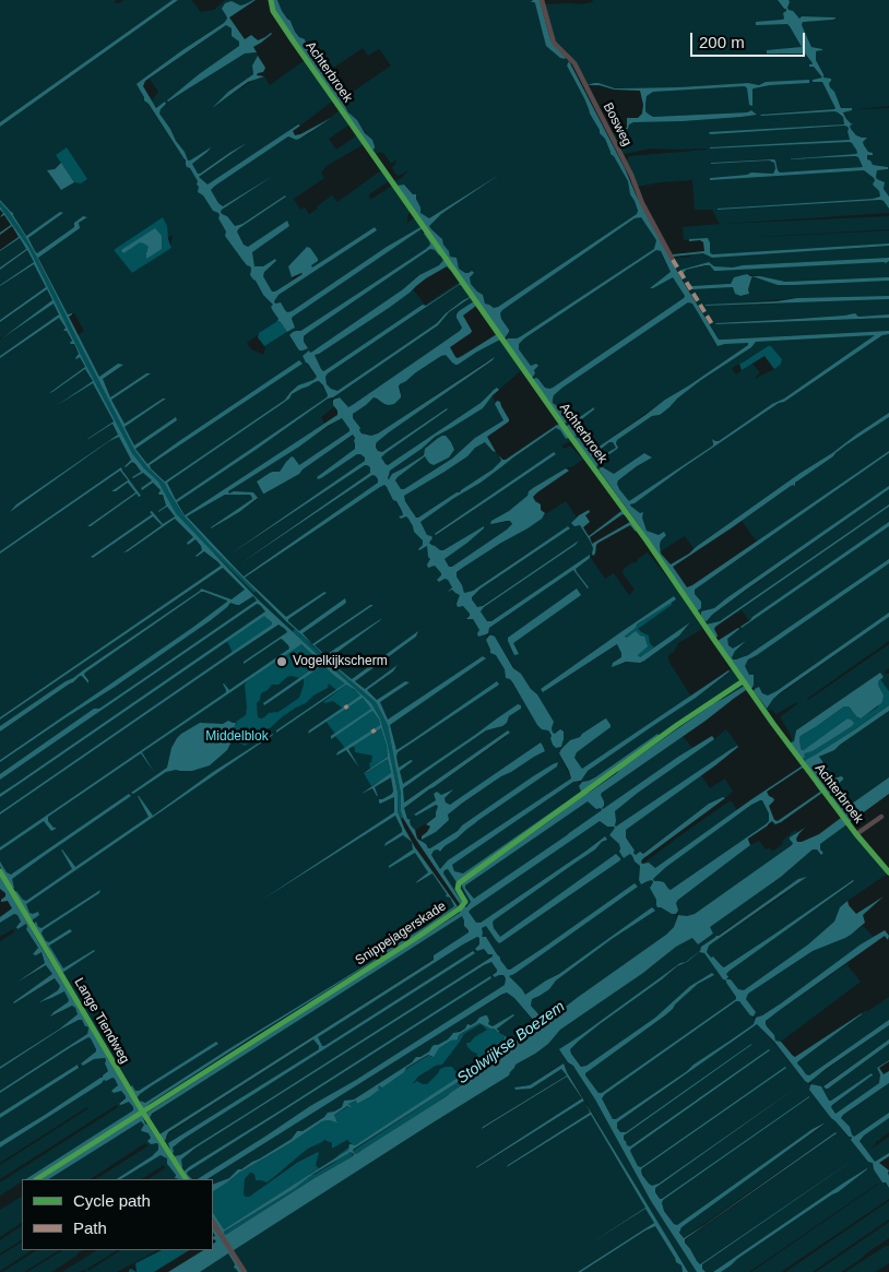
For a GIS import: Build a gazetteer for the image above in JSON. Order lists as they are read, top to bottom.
{
  "streets": {
    "street": ["Achterbroek", "Bosweg", "Lange Tiendweg"],
    "cycle path": ["Snippejagerskade"]
  },
  "water": ["Stolwijkse Boezem"],
  "parks": ["Middelblok"],
  "places": ["Vogelkijkscherm"],
  "legend": ["Cycle path", "Path"],
  "scale_bar": "200 m"
}
